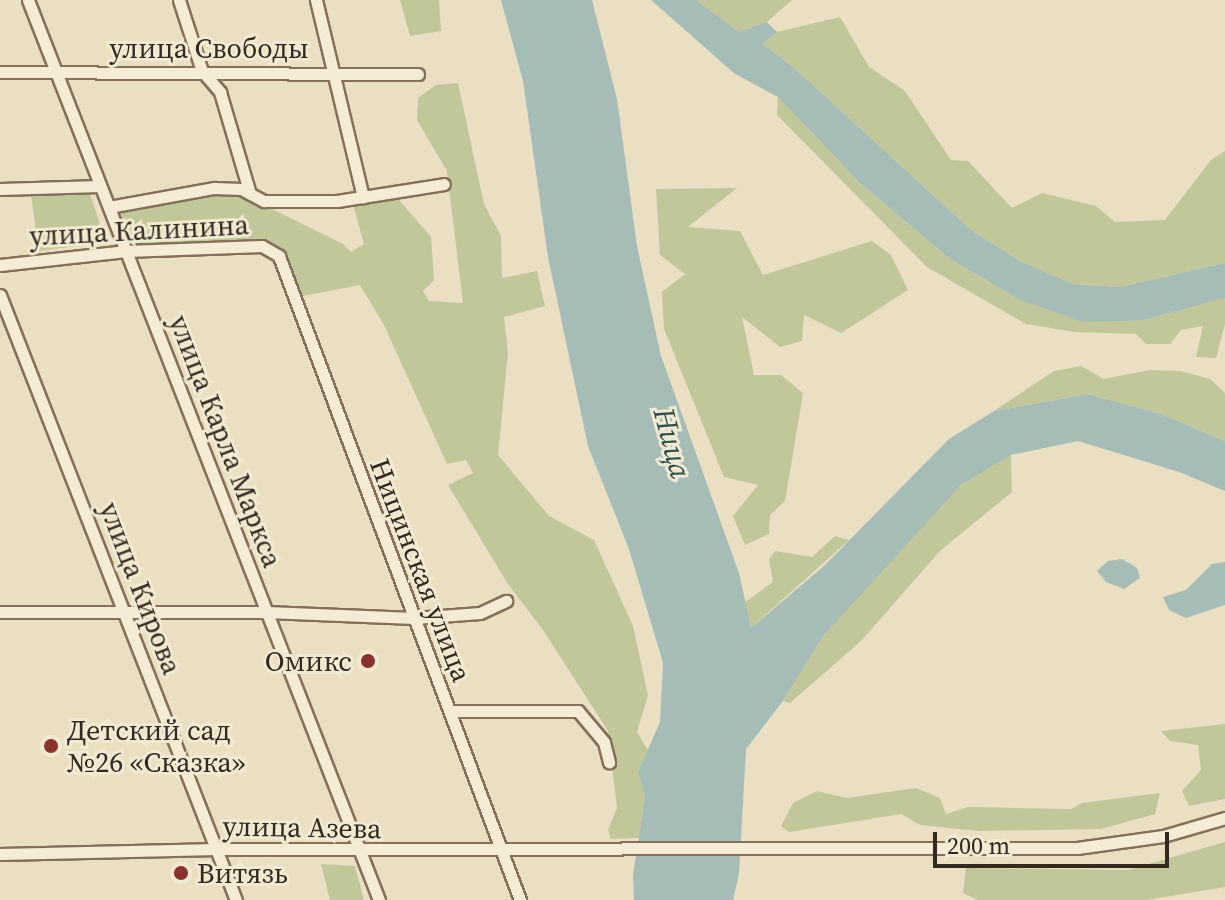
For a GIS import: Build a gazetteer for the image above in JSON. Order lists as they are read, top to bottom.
{
  "streets": {
    "street": [
      "улица Свободы",
      "улица Калинина",
      "улица Карла Маркса",
      "Ницинская улица",
      "улица Кирова",
      "улица Азева"
    ]
  },
  "crossings": [
    ["улица Свободы", "улица Карла Маркса"],
    ["улица Калинина", "улица Карла Маркса"],
    ["улица Калинина", "Ницинская улица"],
    ["улица Карла Маркса", "улица Азева"],
    ["Ницинская улица", "улица Азева"],
    ["улица Кирова", "улица Азева"]
  ],
  "water": ["Ница"],
  "places": ["Омикс", "Детский сад №26 «Сказка»", "Витязь"],
  "scale_bar": "200 m"
}
